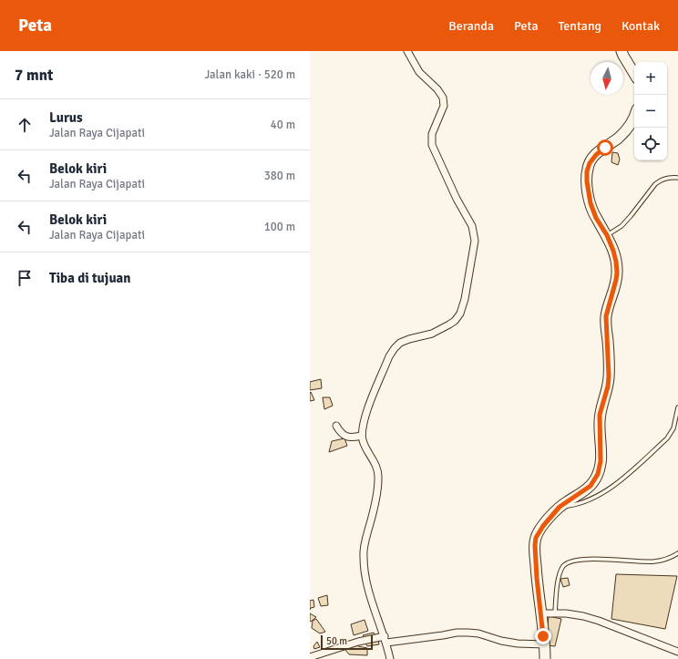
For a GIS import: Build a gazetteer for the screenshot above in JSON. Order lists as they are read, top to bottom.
{
  "scale_bar": "50 m",
  "north": "bottom",
  "page": {
    "header": "Peta",
    "nav": [
      "Beranda",
      "Peta",
      "Tentang",
      "Kontak"
    ],
    "heading": ["7 mnt", "Jalan kaki · 520 m"],
    "map_buttons": ["+", "−"],
    "list": [
      ["Lurus", "Jalan Raya Cijapati", "40 m"],
      ["Belok kiri", "Jalan Raya Cijapati", "380 m"],
      ["Belok kiri", "Jalan Raya Cijapati", "100 m"],
      "Tiba di tujuan"
    ],
    "scale": "50 m"
  }
}
